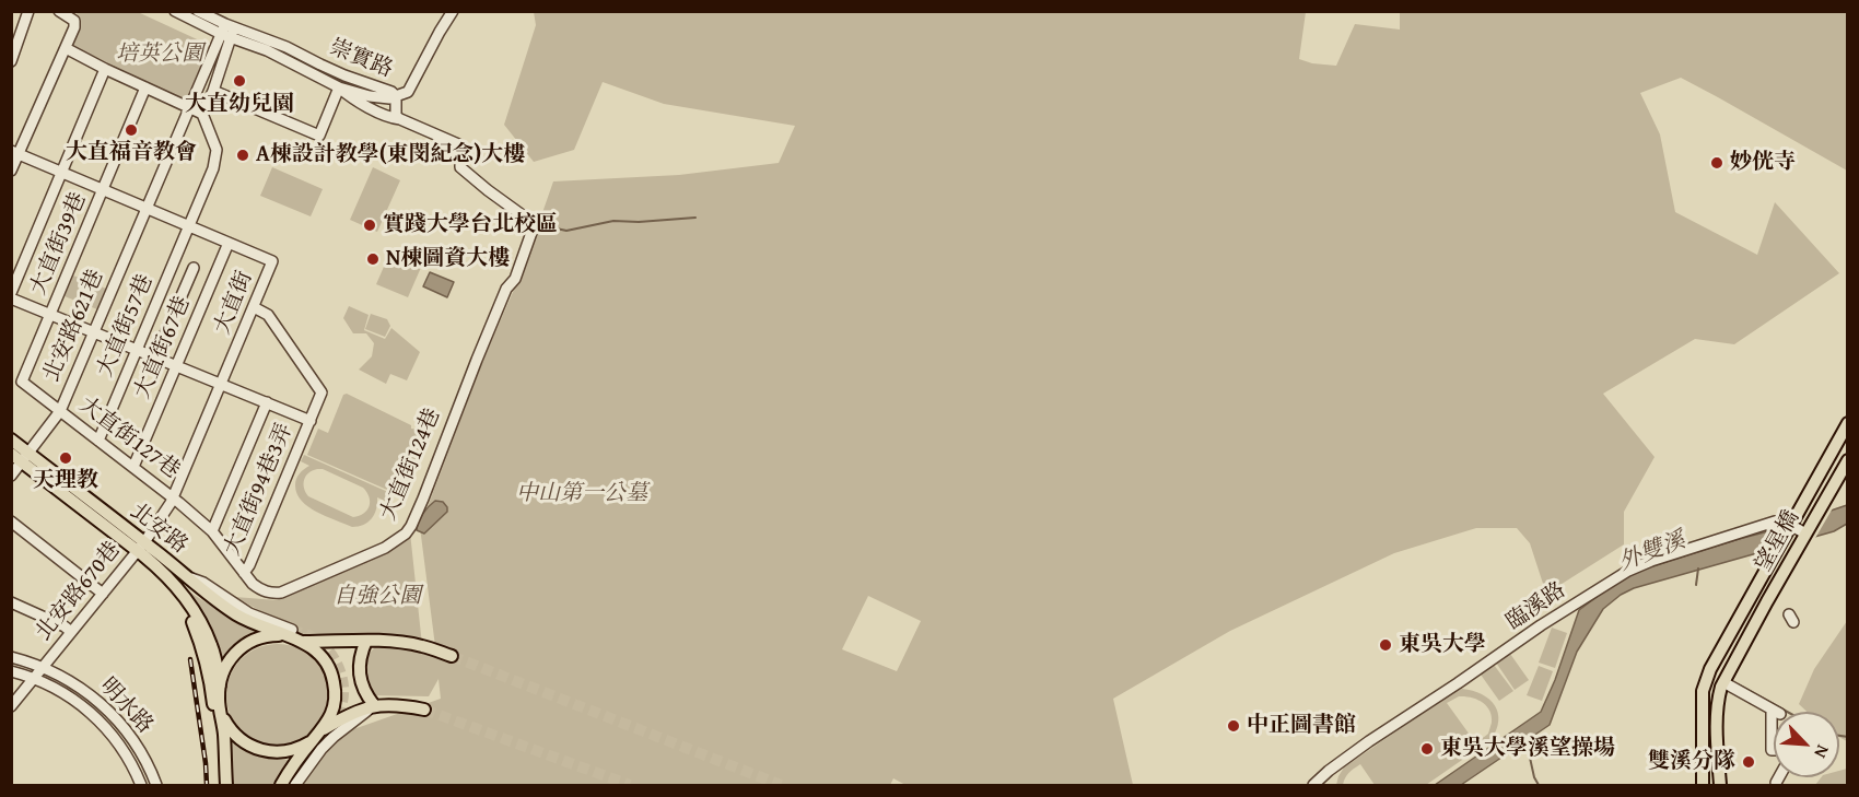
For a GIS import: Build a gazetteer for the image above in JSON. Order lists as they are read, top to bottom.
{
  "streets": {
    "main road": ["北安路", "望星橋"],
    "street": [
      "崇實路",
      "大直街39巷",
      "大直街",
      "北安路621巷",
      "大直街57巷",
      "大直街67巷",
      "大直街127巷",
      "大直街124巷",
      "大直街94巷3弄",
      "北安路670巷",
      "臨溪路",
      "明水路"
    ]
  },
  "crossings": [
    ["崇實路", "北安路621巷"],
    ["大直街39巷", "大直街"],
    ["大直街39巷", "大直街127巷"],
    ["大直街", "北安路621巷"],
    ["大直街", "大直街57巷"],
    ["大直街", "大直街67巷"],
    ["大直街", "大直街127巷"],
    ["大直街", "大直街124巷"],
    ["大直街", "大直街94巷3弄"],
    ["大直街", "北安路"],
    ["大直街", "北安路670巷"],
    ["北安路621巷", "大直街127巷"],
    ["北安路621巷", "北安路"],
    ["大直街57巷", "大直街127巷"],
    ["大直街67巷", "大直街127巷"],
    ["大直街127巷", "大直街124巷"],
    ["大直街124巷", "大直街94巷3弄"],
    ["北安路", "北安路670巷"],
    ["望星橋", "臨溪路"],
    ["北安路670巷", "明水路"]
  ],
  "water": ["外雙溪"],
  "parks": ["培英公園", "中山第一公墓", "自強公園"],
  "places": [
    "大直幼兒園",
    "大直福音教會",
    "A棟設計教學(東閔紀念)大樓",
    "妙侊寺",
    "實踐大學台北校區",
    "N棟圖資大樓",
    "天理教",
    "東吳大學",
    "中正圖書館",
    "東吳大學溪望操場",
    "雙溪分隊"
  ],
  "north": "bottom right"
}
